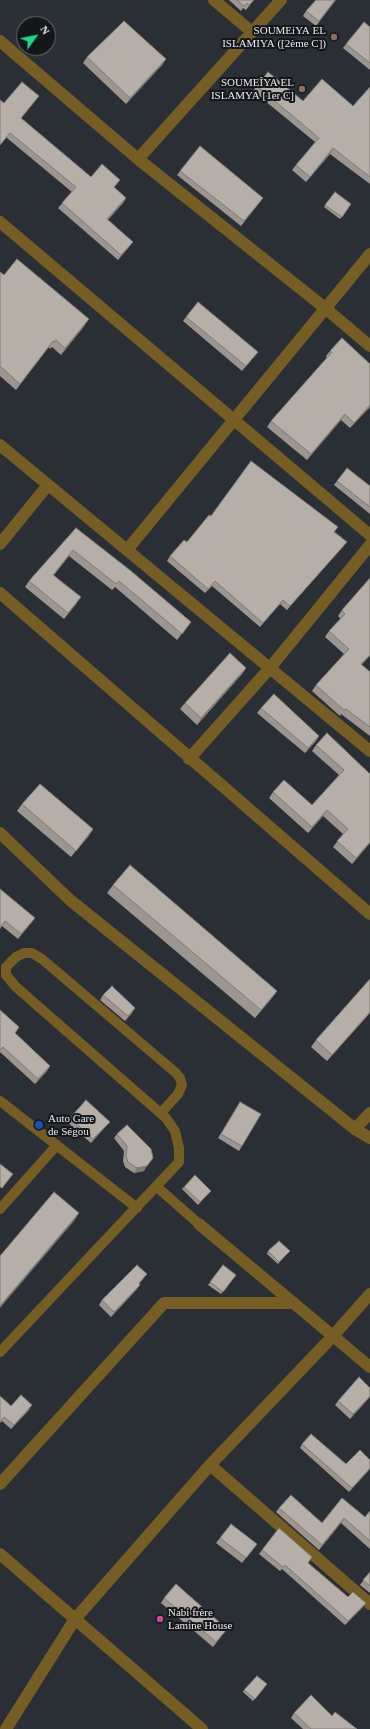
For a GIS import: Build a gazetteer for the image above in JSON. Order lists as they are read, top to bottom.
{
  "places": [
    "SOUMEiYA EL ISLAMIYA ([2ème C])",
    "SOUMEÎYA EL ISLAMYA [1er C]",
    "Auto Gare de Ségou",
    "Nabi frère Lamine House"
  ],
  "north": "top right"
}
